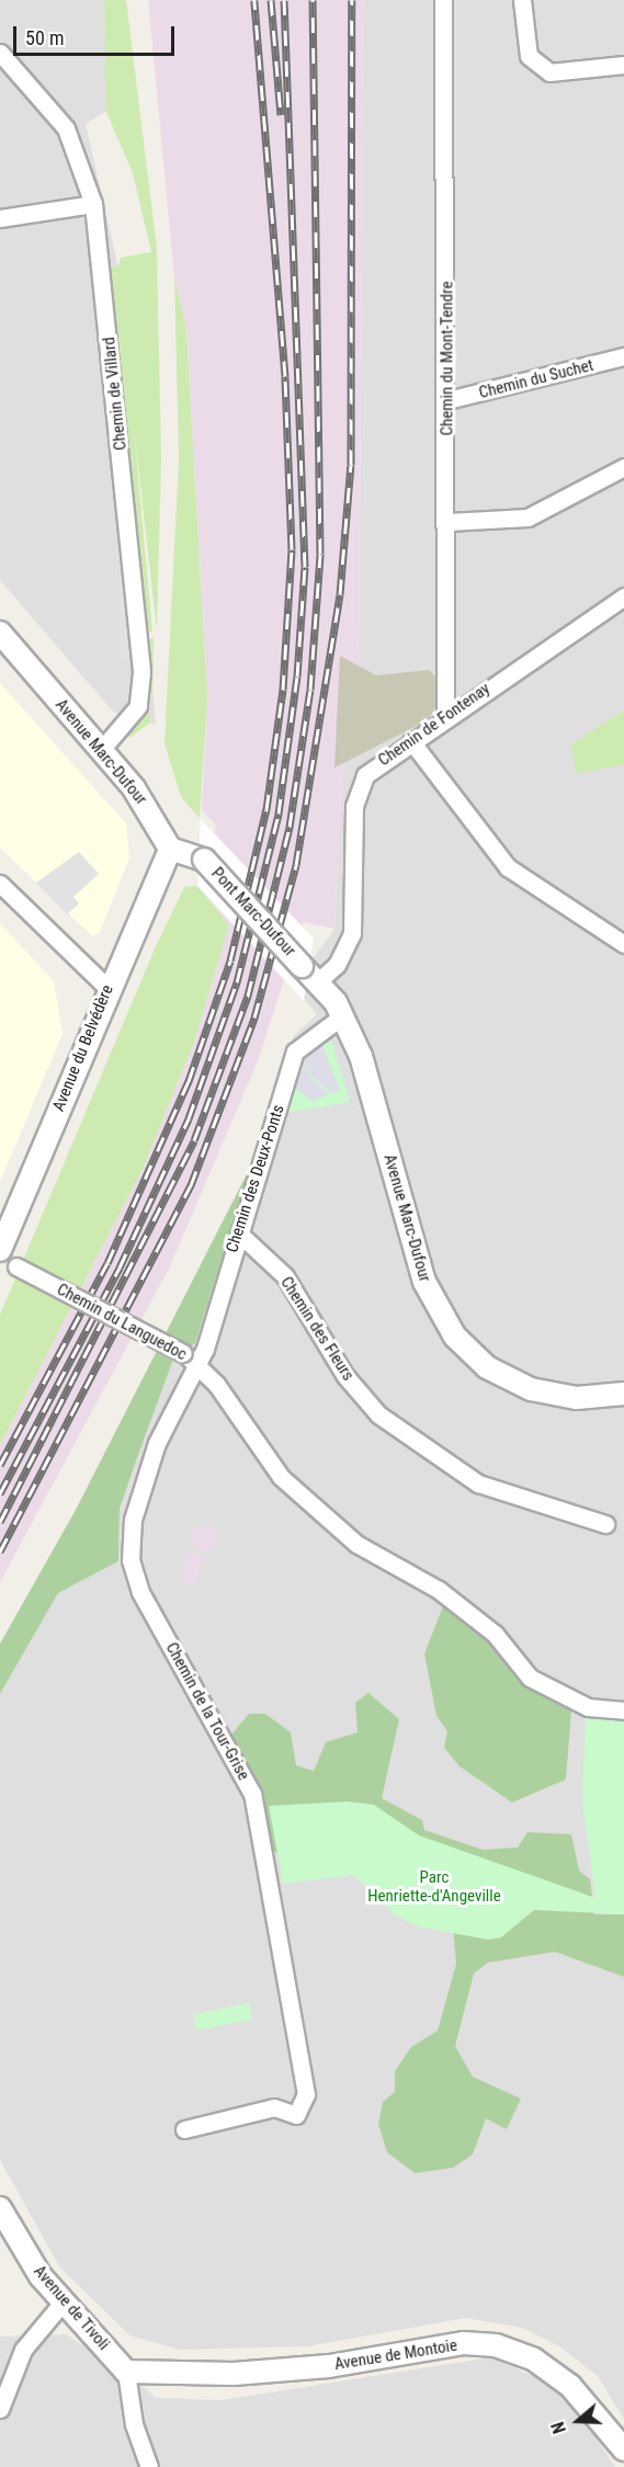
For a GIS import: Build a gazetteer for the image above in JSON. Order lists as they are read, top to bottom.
{
  "streets": {
    "street": [
      "Chemin du Mont-Tendre",
      "Chemin du Suchet",
      "Chemin de Villard",
      "Chemin de Fontenay",
      "Avenue Marc-Dufour",
      "Pont Marc-Dufour",
      "Avenue du Belvédère",
      "Chemin des Deux-Ponts",
      "Chemin du Languedoc",
      "Chemin des Fleurs",
      "Chemin de la Tour-Grise",
      "Avenue de Tivoli",
      "Avenue de Montoie"
    ]
  },
  "crossings": [
    ["Chemin du Mont-Tendre", "Chemin du Suchet"],
    ["Chemin du Mont-Tendre", "Chemin de Fontenay"],
    ["Chemin de Villard", "Avenue Marc-Dufour"],
    ["Chemin de Fontenay", "Avenue Marc-Dufour"],
    ["Avenue Marc-Dufour", "Pont Marc-Dufour"],
    ["Avenue Marc-Dufour", "Avenue du Belvédère"],
    ["Avenue Marc-Dufour", "Chemin des Deux-Ponts"],
    ["Pont Marc-Dufour", "Avenue du Belvédère"],
    ["Chemin des Deux-Ponts", "Chemin du Languedoc"],
    ["Chemin des Deux-Ponts", "Chemin des Fleurs"],
    ["Chemin des Deux-Ponts", "Chemin de la Tour-Grise"],
    ["Chemin du Languedoc", "Chemin de la Tour-Grise"],
    ["Avenue de Tivoli", "Avenue de Montoie"]
  ],
  "parks": ["Parc Henriette-d'Angeville"],
  "scale_bar": "50 m",
  "north": "left"
}
